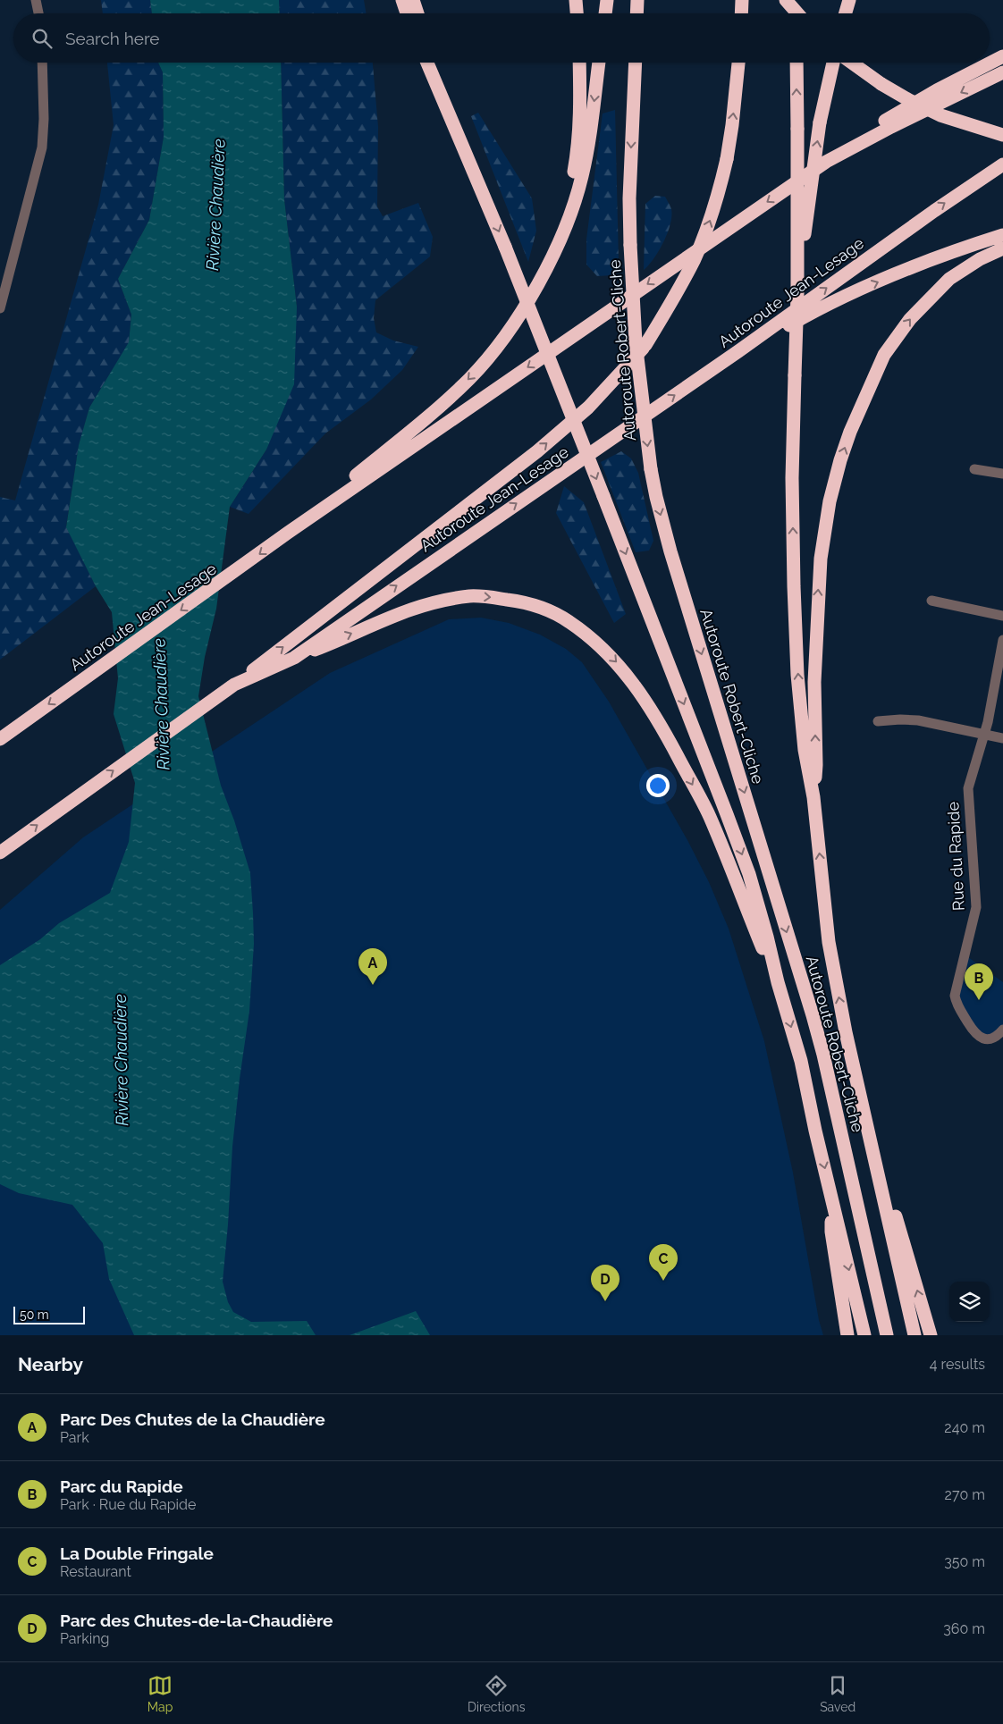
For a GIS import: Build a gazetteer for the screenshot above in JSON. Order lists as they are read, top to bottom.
{
  "streets": {
    "highway": ["Autoroute Jean-Lesage", "Autoroute Robert-Cliche"],
    "street": ["Rue du Rapide"]
  },
  "water": ["Rivière Chaudière"],
  "scale_bar": "50 m",
  "page": {
    "search": "Search here",
    "pins": [
      "A",
      "B",
      "C",
      "D"
    ],
    "scale": "50 m",
    "heading": ["Nearby", "4 results"],
    "list": [
      {
        "mark": "A",
        "name": "Parc Des Chutes de la Chaudière",
        "note": "Park",
        "value": "240 m"
      },
      {
        "mark": "B",
        "name": "Parc du Rapide",
        "note": "Park · Rue du Rapide",
        "value": "270 m"
      },
      {
        "mark": "C",
        "name": "La Double Fringale",
        "note": "Restaurant",
        "value": "350 m"
      },
      {
        "mark": "D",
        "name": "Parc des Chutes-de-la-Chaudière",
        "note": "Parking",
        "value": "360 m"
      }
    ],
    "nav": ["Map", "Directions", "Saved"]
  }
}
